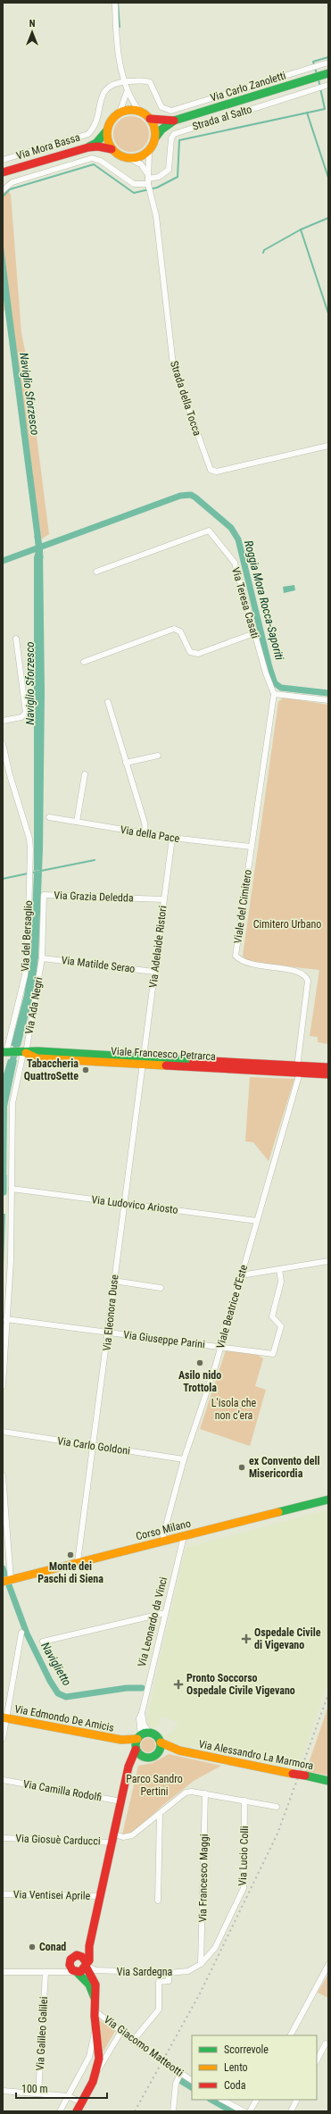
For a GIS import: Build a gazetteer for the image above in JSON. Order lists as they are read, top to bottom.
{
  "streets": {
    "street": [
      "Via Carlo Zanoletti",
      "Strada al Salto",
      "Via Mora Bassa",
      "Strada della Tocca",
      "Via Teresa Casati",
      "Via della Pace",
      "Via Grazia Deledda",
      "Viale del Cimitero",
      "Via del Bersaglio",
      "Via Adelaide Ristori",
      "Via Matilde Serao",
      "Via Ada Negri",
      "Viale Francesco Petrarca",
      "Via Ludovico Ariosto",
      "Viale Beatrice d'Este",
      "Via Eleonora Duse",
      "Via Giuseppe Parini",
      "Via Carlo Goldoni",
      "Corso Milano",
      "Via Leonardo da Vinci",
      "Via Edmondo De Amicis",
      "Via Alessandro La Marmora",
      "Via Camilla Rodolfi",
      "Via Giosuè Carducci",
      "Via Lucio Colli",
      "Via Francesco Maggi",
      "Via Ventisei Aprile",
      "Via Sardegna",
      "Via Galileo Galilei",
      "Via Giacomo Matteotti"
    ]
  },
  "crossings": [
    ["Strada al Salto", "Via Mora Bassa"],
    ["Strada al Salto", "Strada della Tocca"],
    ["Via Teresa Casati", "Viale del Cimitero"],
    ["Via della Pace", "Viale del Cimitero"],
    ["Via della Pace", "Via Adelaide Ristori"],
    ["Via Grazia Deledda", "Via Adelaide Ristori"],
    ["Via Grazia Deledda", "Via Matilde Serao"],
    ["Via Grazia Deledda", "Via Ada Negri"],
    ["Viale del Cimitero", "Viale Francesco Petrarca"],
    ["Viale del Cimitero", "Viale Beatrice d'Este"],
    ["Via del Bersaglio", "Viale Francesco Petrarca"],
    ["Via Adelaide Ristori", "Via Matilde Serao"],
    ["Via Adelaide Ristori", "Viale Francesco Petrarca"],
    ["Via Adelaide Ristori", "Via Eleonora Duse"],
    ["Via Matilde Serao", "Via Ada Negri"],
    ["Via Ada Negri", "Viale Francesco Petrarca"],
    ["Via Ada Negri", "Via Ludovico Ariosto"],
    ["Via Ada Negri", "Via Giuseppe Parini"],
    ["Viale Francesco Petrarca", "Viale Beatrice d'Este"],
    ["Viale Francesco Petrarca", "Via Eleonora Duse"],
    ["Via Ludovico Ariosto", "Viale Beatrice d'Este"],
    ["Via Ludovico Ariosto", "Via Eleonora Duse"],
    ["Viale Beatrice d'Este", "Via Giuseppe Parini"],
    ["Viale Beatrice d'Este", "Via Carlo Goldoni"],
    ["Viale Beatrice d'Este", "Corso Milano"],
    ["Via Eleonora Duse", "Via Giuseppe Parini"],
    ["Via Eleonora Duse", "Via Carlo Goldoni"],
    ["Via Eleonora Duse", "Corso Milano"],
    ["Corso Milano", "Via Leonardo da Vinci"],
    ["Via Leonardo da Vinci", "Via Edmondo De Amicis"],
    ["Via Leonardo da Vinci", "Via Alessandro La Marmora"],
    ["Via Edmondo De Amicis", "Via Alessandro La Marmora"],
    ["Via Giosuè Carducci", "Via Lucio Colli"],
    ["Via Giosuè Carducci", "Via Francesco Maggi"],
    ["Via Lucio Colli", "Via Francesco Maggi"],
    ["Via Lucio Colli", "Via Sardegna"],
    ["Via Francesco Maggi", "Via Sardegna"]
  ],
  "water": ["Naviglio Sforzesco", "Roggia Mora Rocca-Saporiti", "Naviglietto"],
  "parks": ["Cimitero Urbano", "L'isola che non c’era", "Parco Sandro Pertini"],
  "places": {
    "other": [
      "Tabaccheria QuattroSette",
      "Asilo nido Trottola",
      "ex Convento dell Misericordia",
      "Monte dei Paschi di Siena",
      "Conad"
    ],
    "health": ["Ospedale Civile di Vigevano", "Pronto Soccorso Ospedale Civile Vigevano"]
  },
  "legend": ["Scorrevole", "Lento", "Coda"],
  "scale_bar": "100 m",
  "north": "top"
}
